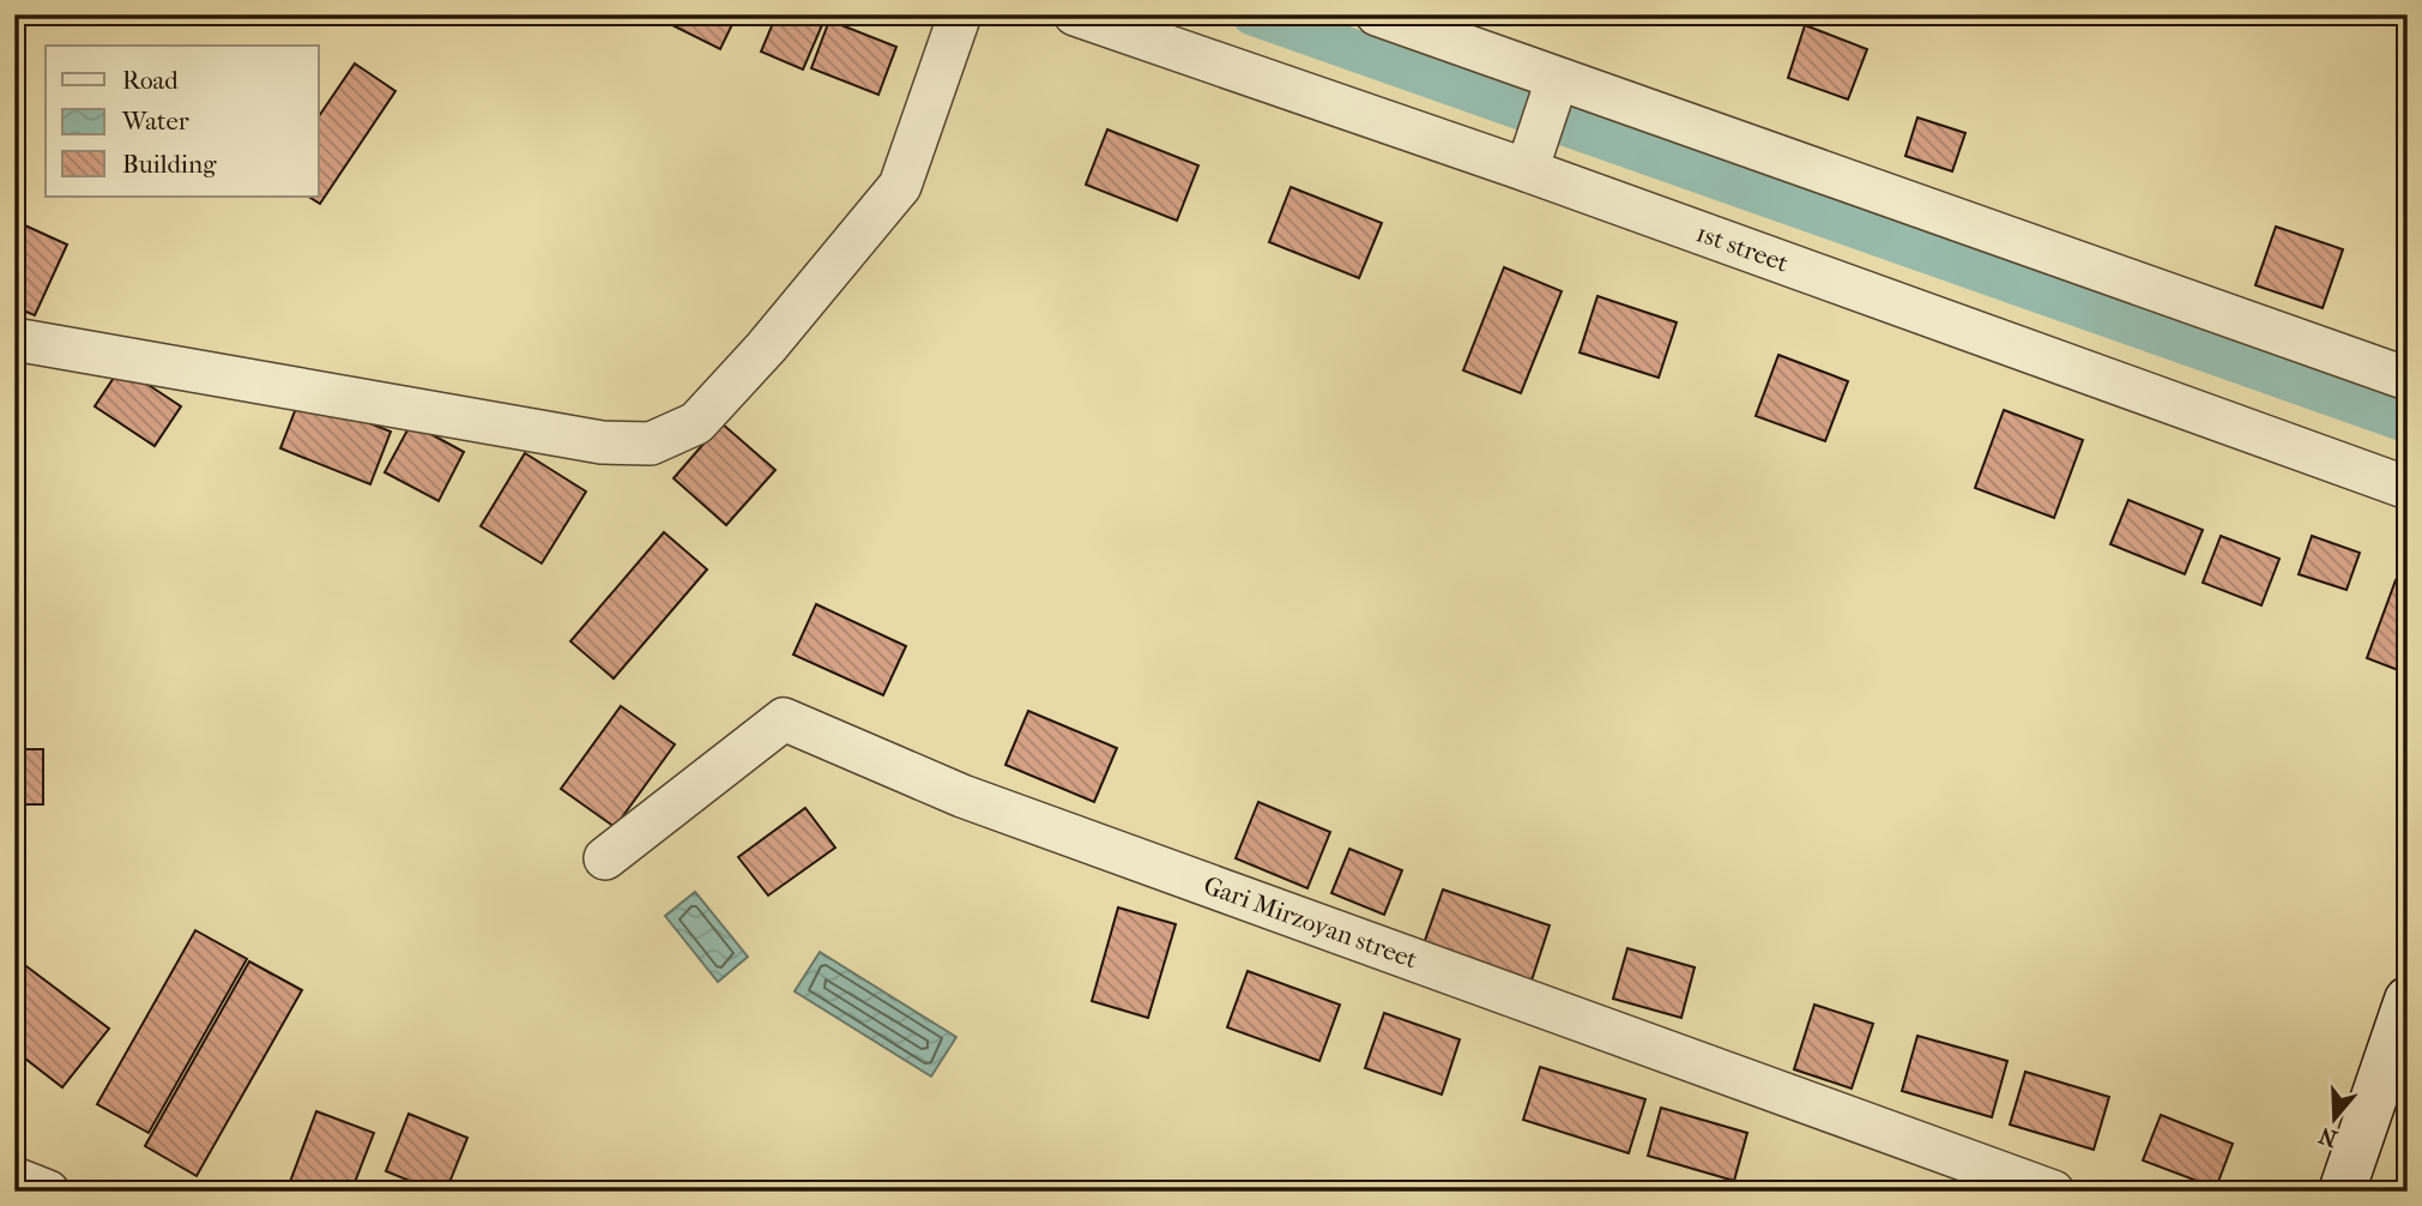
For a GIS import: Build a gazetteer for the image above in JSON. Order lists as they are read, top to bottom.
{
  "streets": {
    "street": ["1st street", "Gari Mirzoyan street"]
  },
  "legend": ["Road", "Water", "Building"],
  "north": "bottom"
}
